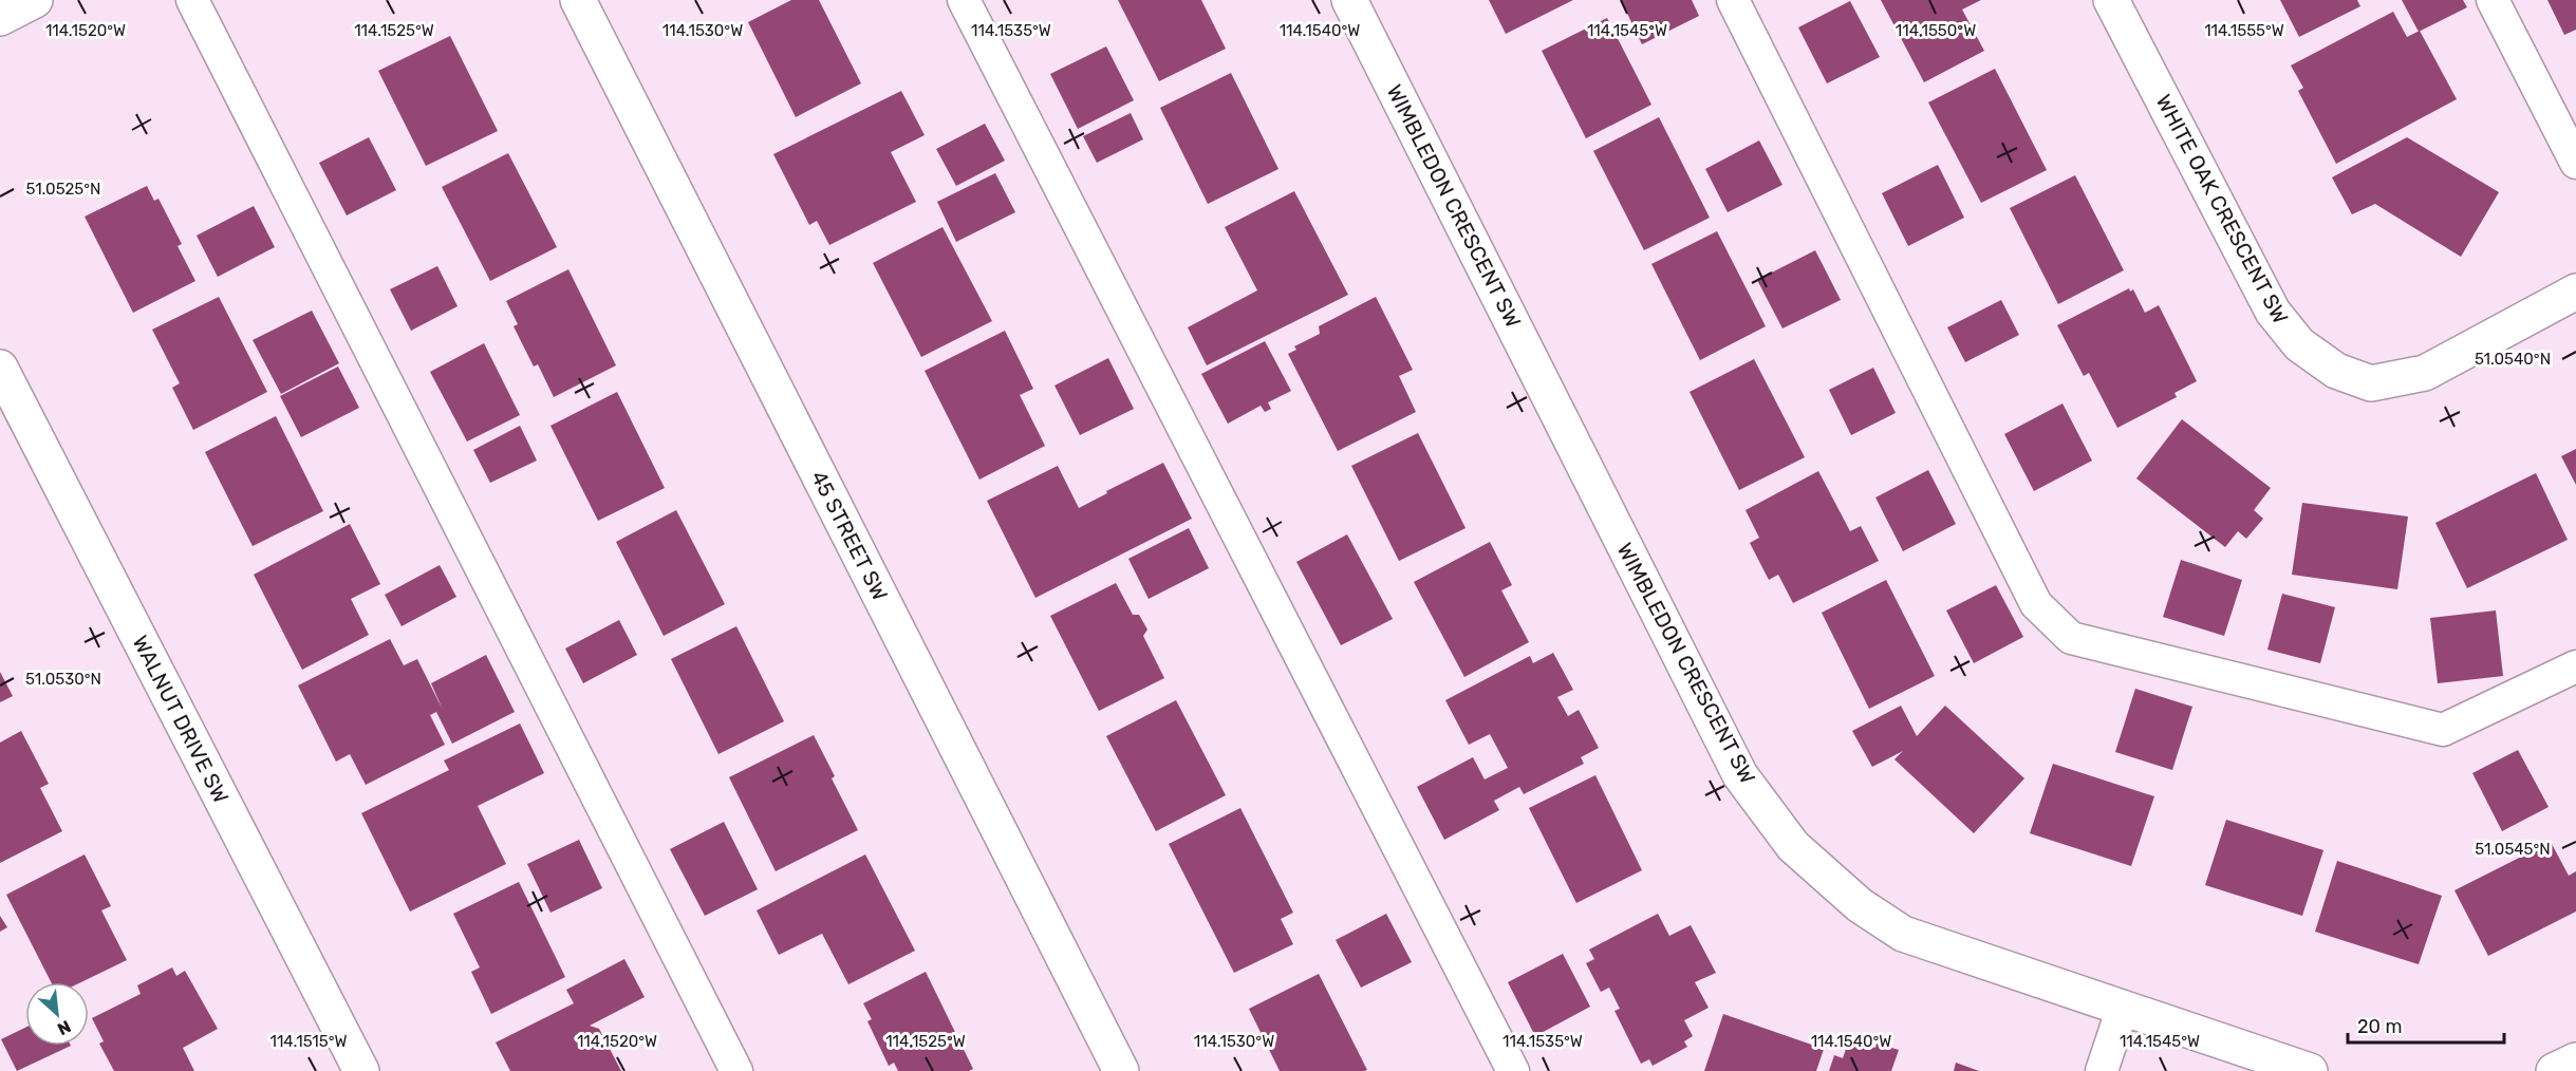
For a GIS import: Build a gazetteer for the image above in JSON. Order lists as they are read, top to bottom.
{
  "streets": {
    "street": [
      "WIMBLEDON CRESCENT SW",
      "WHITE OAK CRESCENT SW",
      "45 STREET SW",
      "WALNUT DRIVE SW"
    ]
  },
  "scale_bar": "20 m",
  "north": "bottom right",
  "coordinates": [
    "114.1520°W",
    "114.1525°W",
    "114.1530°W",
    "114.1535°W",
    "114.1540°W",
    "114.1545°W",
    "114.1550°W",
    "114.1555°W",
    "51.0525°N",
    "51.0540°N",
    "51.0530°N",
    "51.0545°N",
    "114.1515°W"
  ]
}
